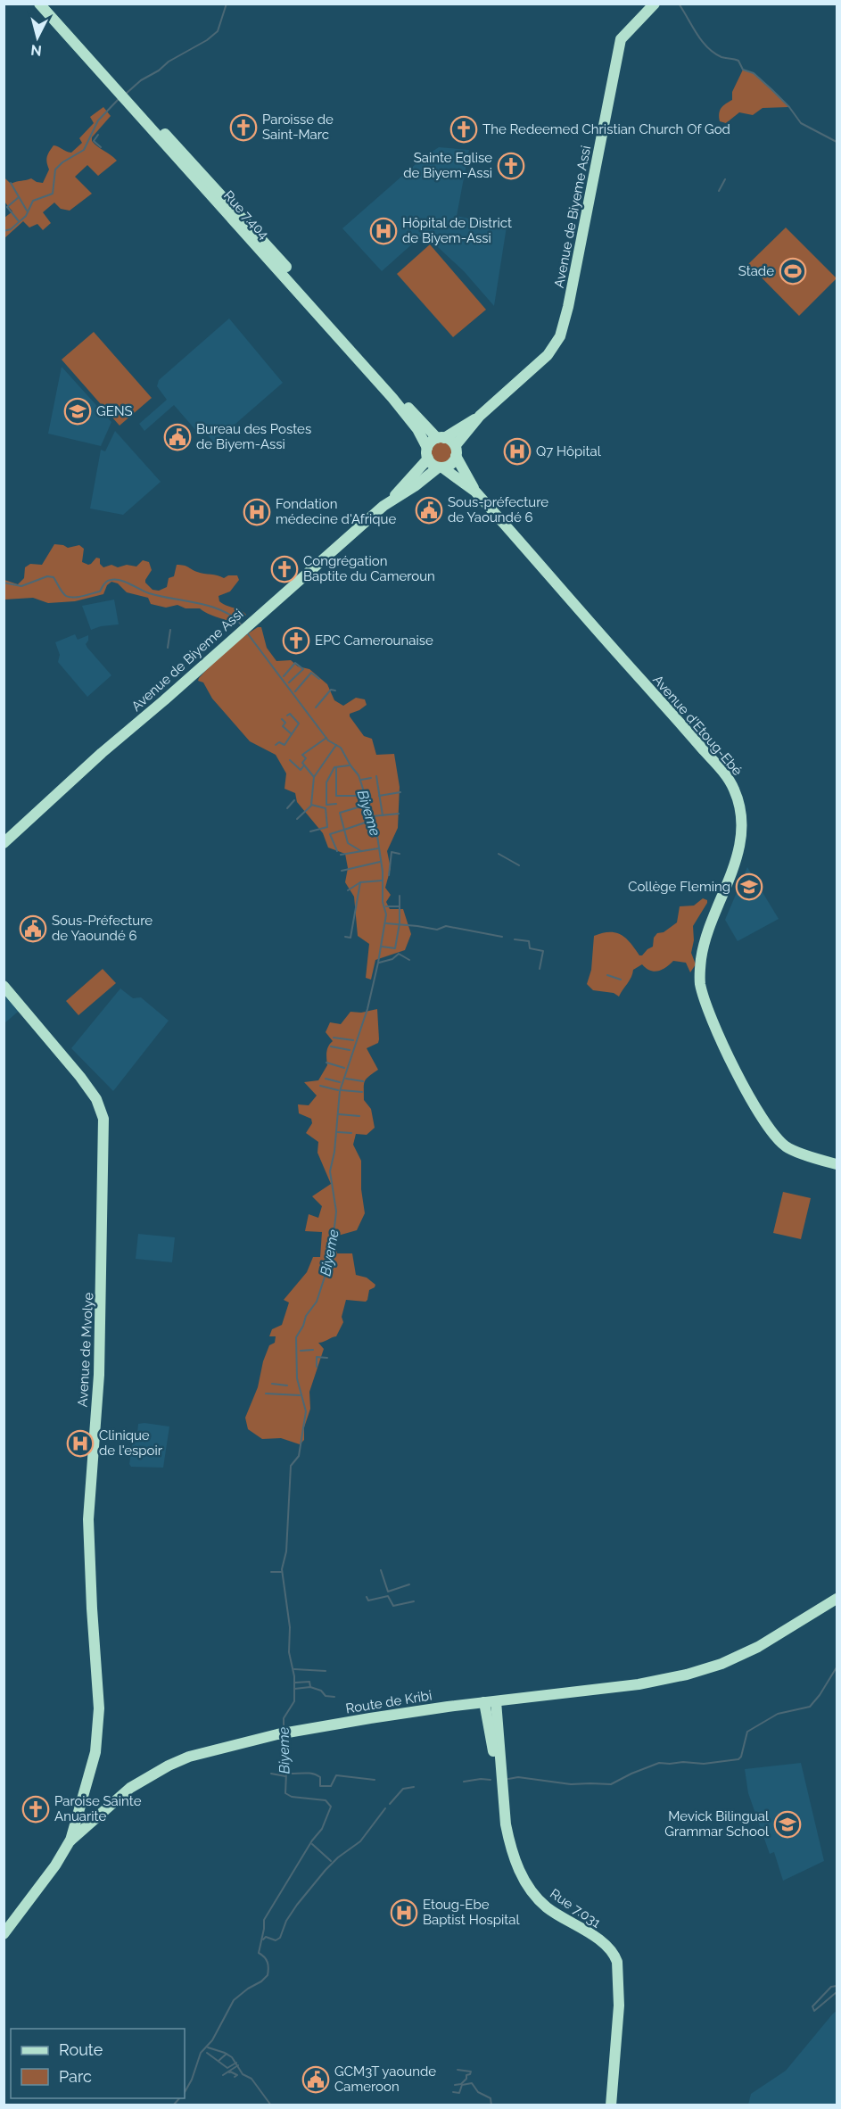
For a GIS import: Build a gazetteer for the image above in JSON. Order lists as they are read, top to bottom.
{
  "streets": {
    "main road": [
      "Rue 7.404",
      "Avenue de Biyeme Assi",
      "Avenue d'Etoug-Ebé",
      "Avenue de Mvolye",
      "Route de Kribi",
      "Rue 7.031"
    ]
  },
  "crossings": [
    ["Rue 7.404", "Avenue de Biyeme Assi"],
    ["Avenue de Mvolye", "Route de Kribi"],
    ["Route de Kribi", "Rue 7.031"]
  ],
  "water": ["Biyeme"],
  "places": {
    "church": [
      "Paroisse de Saint-Marc",
      "The Redeemed Christian Church Of God",
      "Sainte Eglise de Biyem-Assi",
      "Congrégation Baptite du Cameroun",
      "EPC Camerounaise",
      "Paroise Sainte Anuarite"
    ],
    "hospital": [
      "Hôpital de District de Biyem-Assi",
      "Q7 Hôpital",
      "Fondation médecine d'Afrique",
      "Clinique de l'espoir",
      "Etoug-Ebe Baptist Hospital"
    ],
    "sports": ["Stade"],
    "school or university": ["GENS", "Collège Fleming", "Mevick Bilingual Grammar School"],
    "public building": [
      "Bureau des Postes de Biyem-Assi",
      "Sous-préfecture de Yaoundé 6",
      "Sous-Préfecture de Yaoundé 6",
      "GCM3T yaounde Cameroon"
    ]
  },
  "legend": ["Route", "Parc"],
  "north": "bottom"
}
